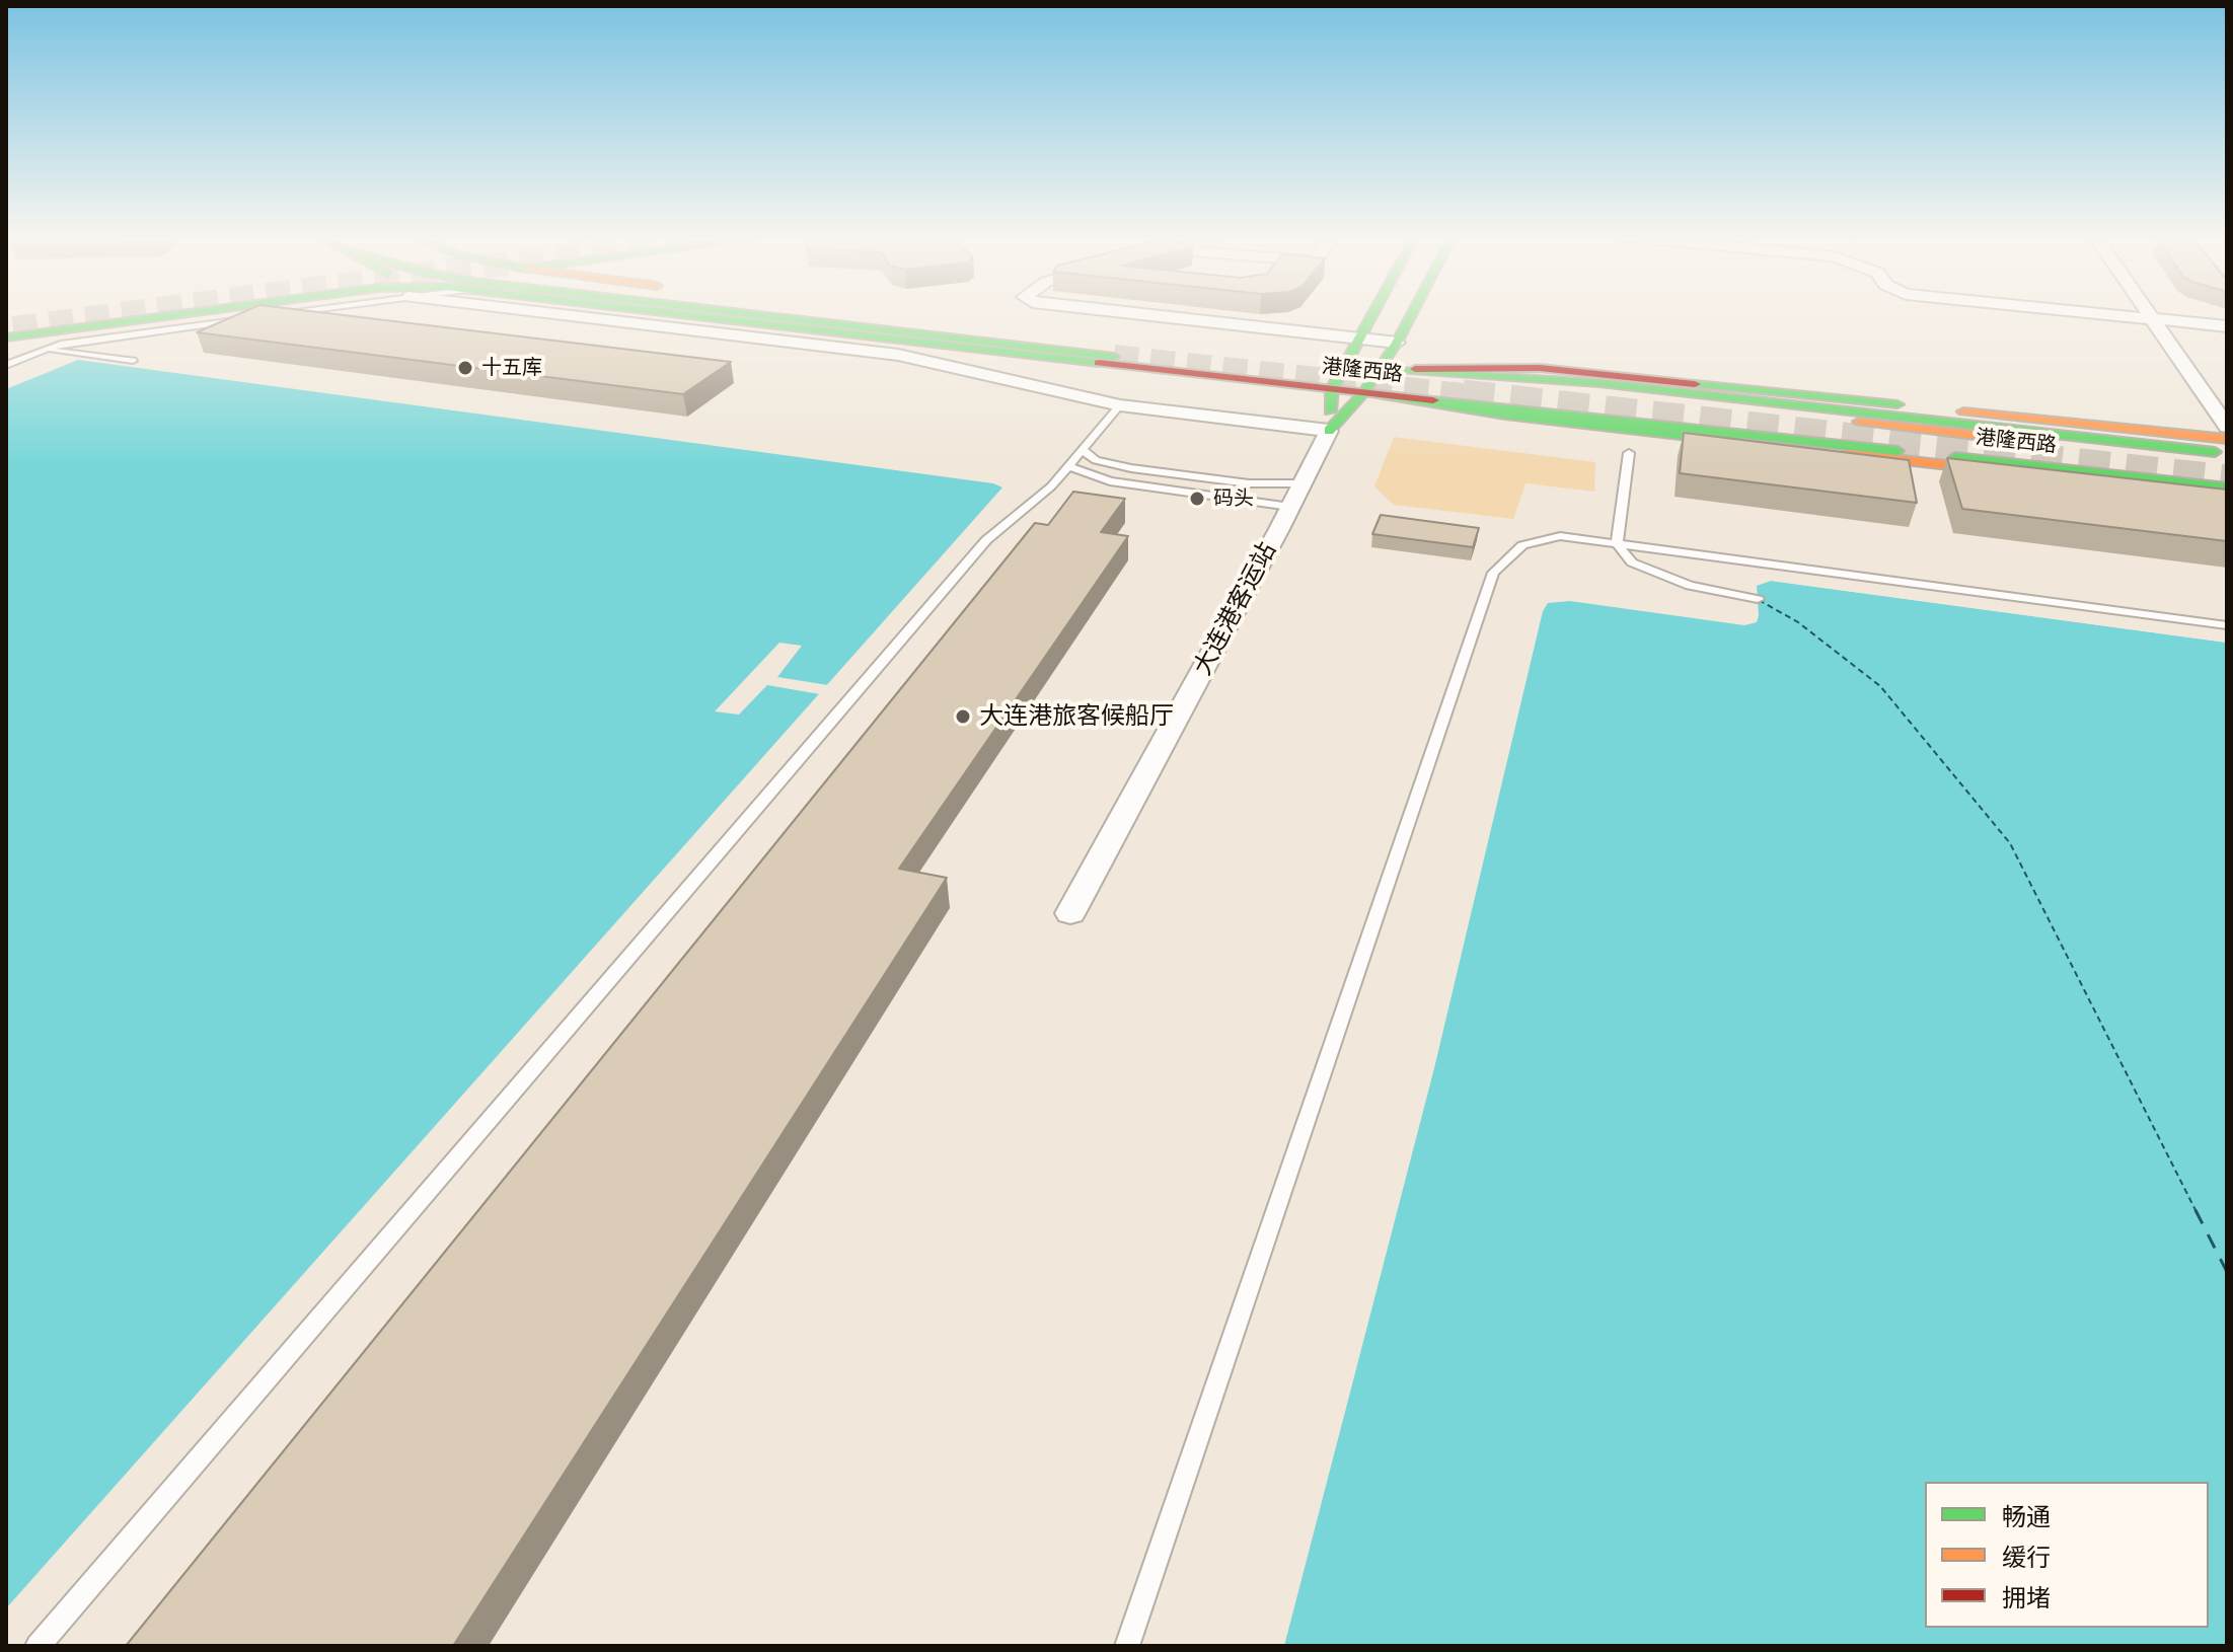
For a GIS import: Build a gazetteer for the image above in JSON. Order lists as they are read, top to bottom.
{
  "streets": {
    "main road": ["港隆西路"],
    "street": ["大连港客运站"]
  },
  "places": ["十五库", "码头", "大连港旅客候船厅"],
  "legend": ["畅通", "缓行", "拥堵"]
}
